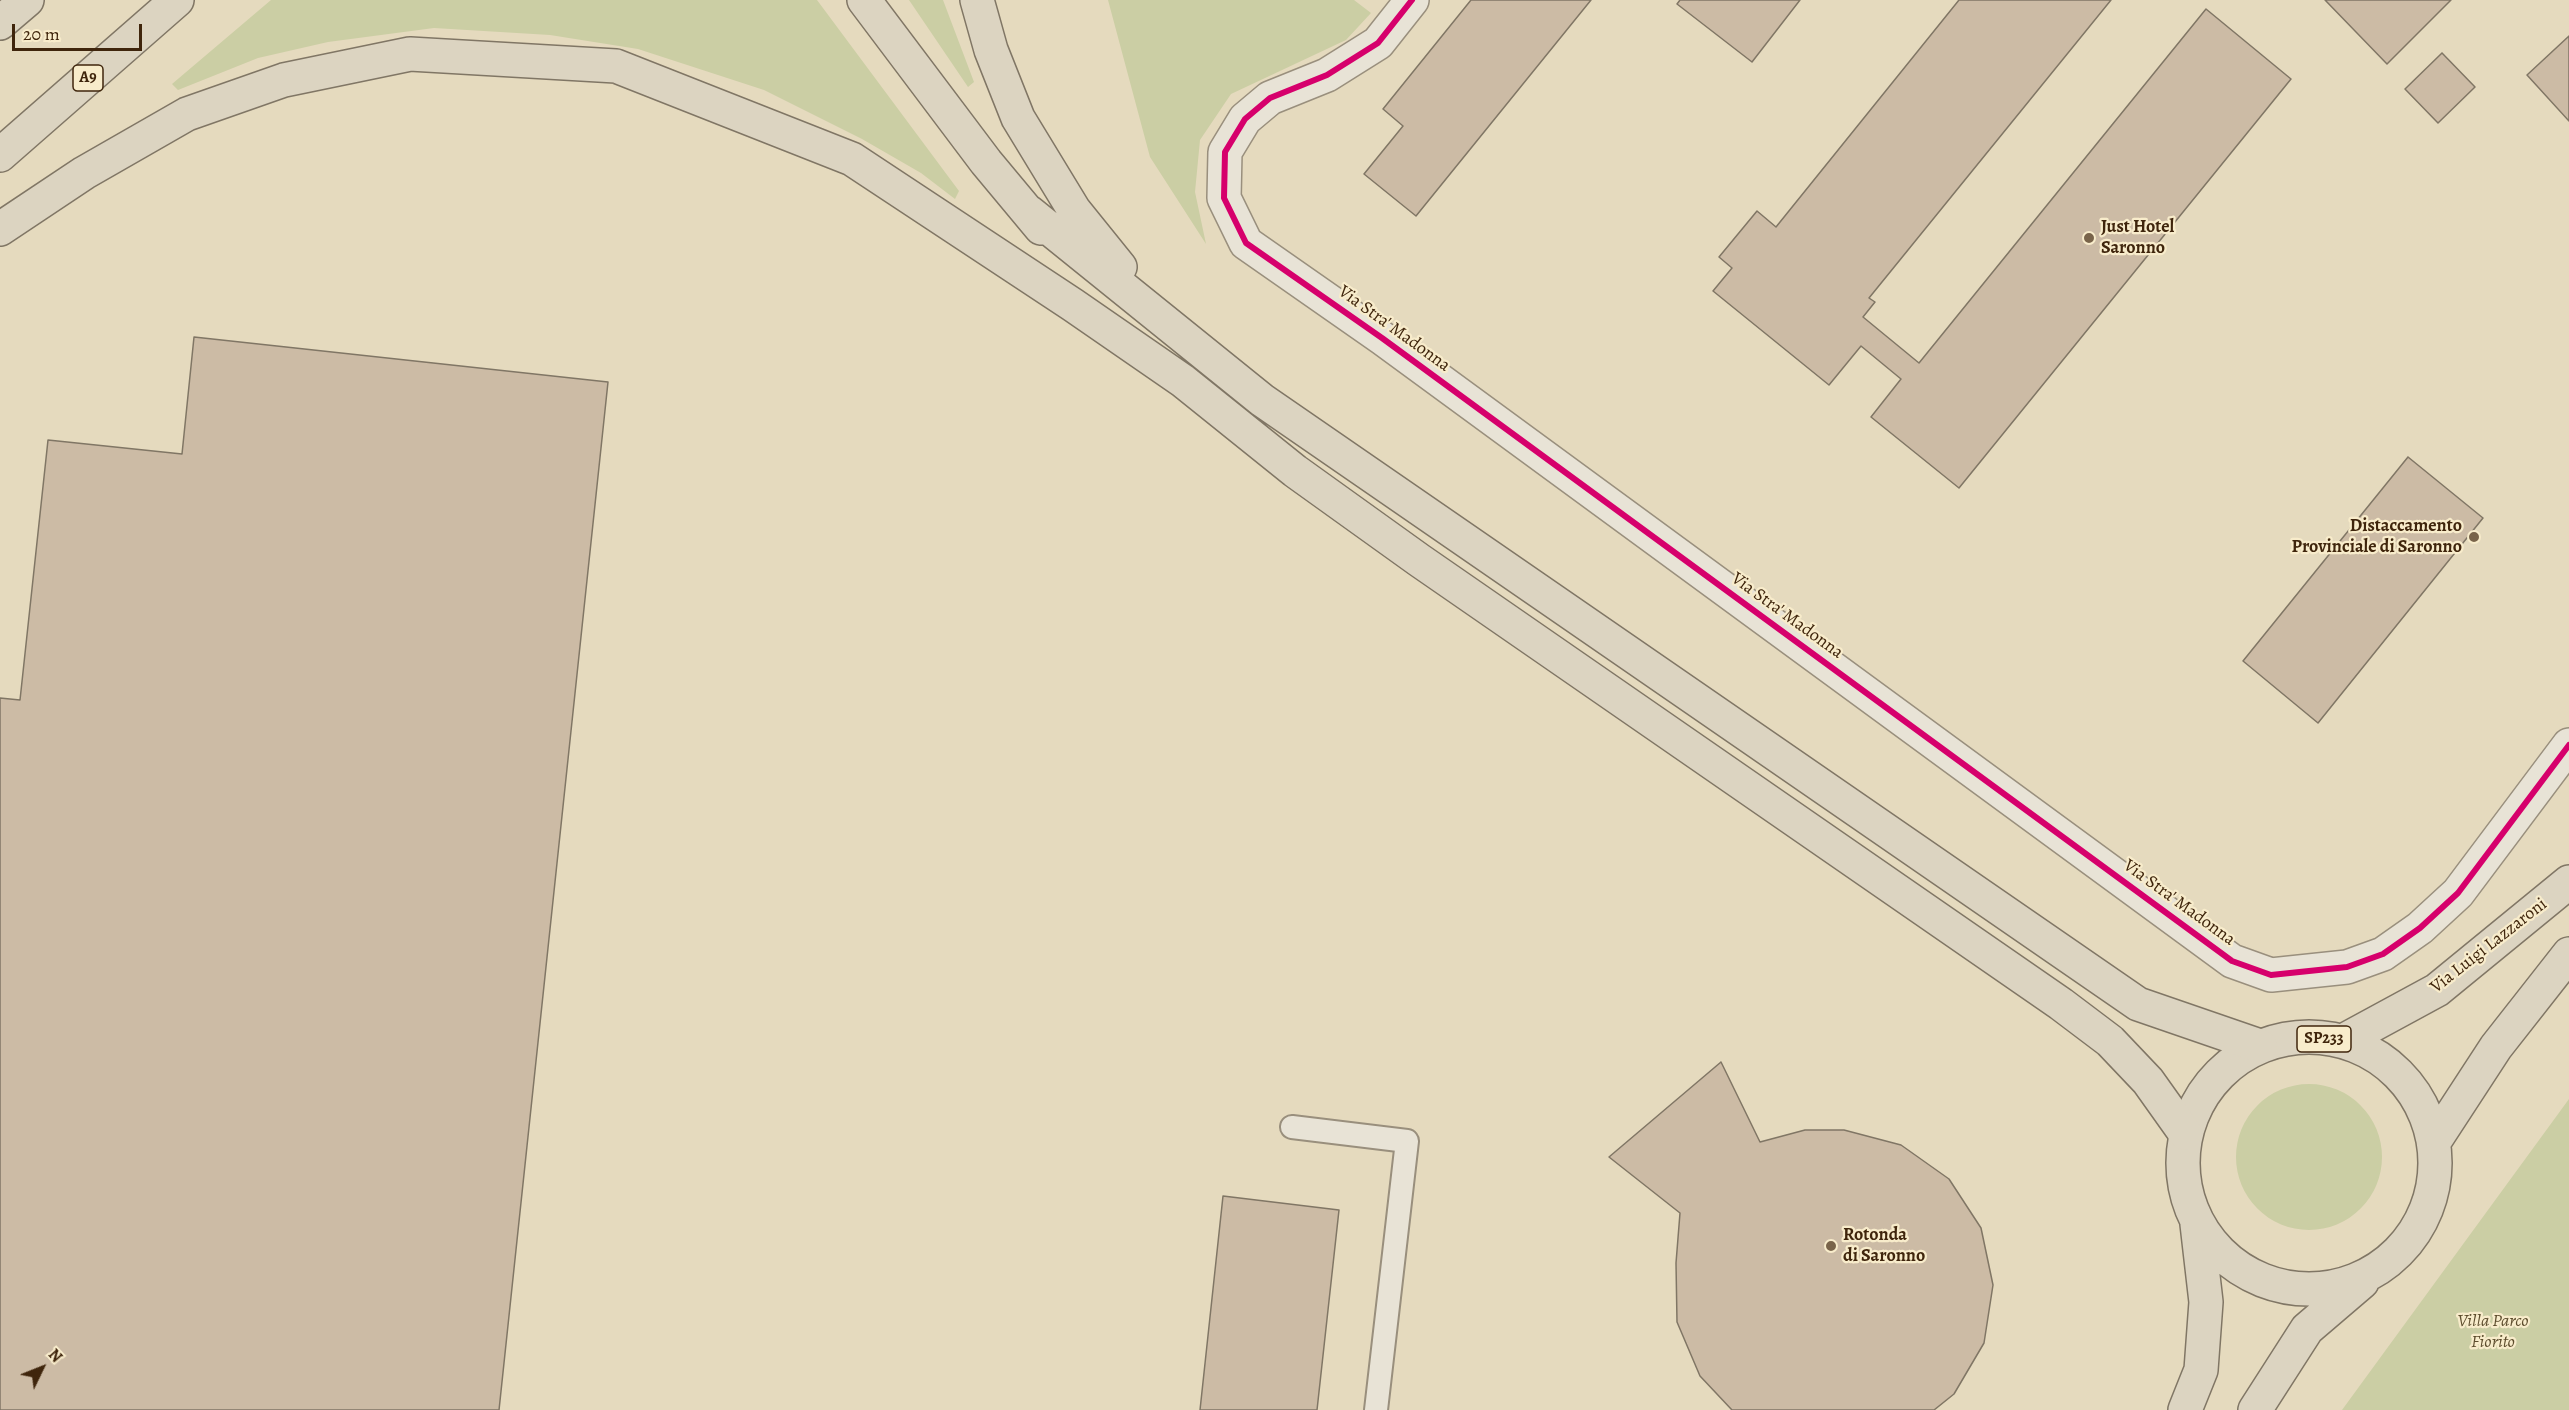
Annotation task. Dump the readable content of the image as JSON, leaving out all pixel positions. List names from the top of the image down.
{
  "streets": {
    "main road": ["A9", "Via Luigi Lazzaroni", "SP233"],
    "street": ["Via Stra' Madonna"]
  },
  "crossings": [
    ["Via Luigi Lazzaroni", "SP233"]
  ],
  "parks": ["Villa Parco Fiorito"],
  "places": ["Just Hotel Saronno", "Distaccamento Provinciale di Saronno", "Rotonda di Saronno"],
  "scale_bar": "20 m",
  "north": "top right"
}
